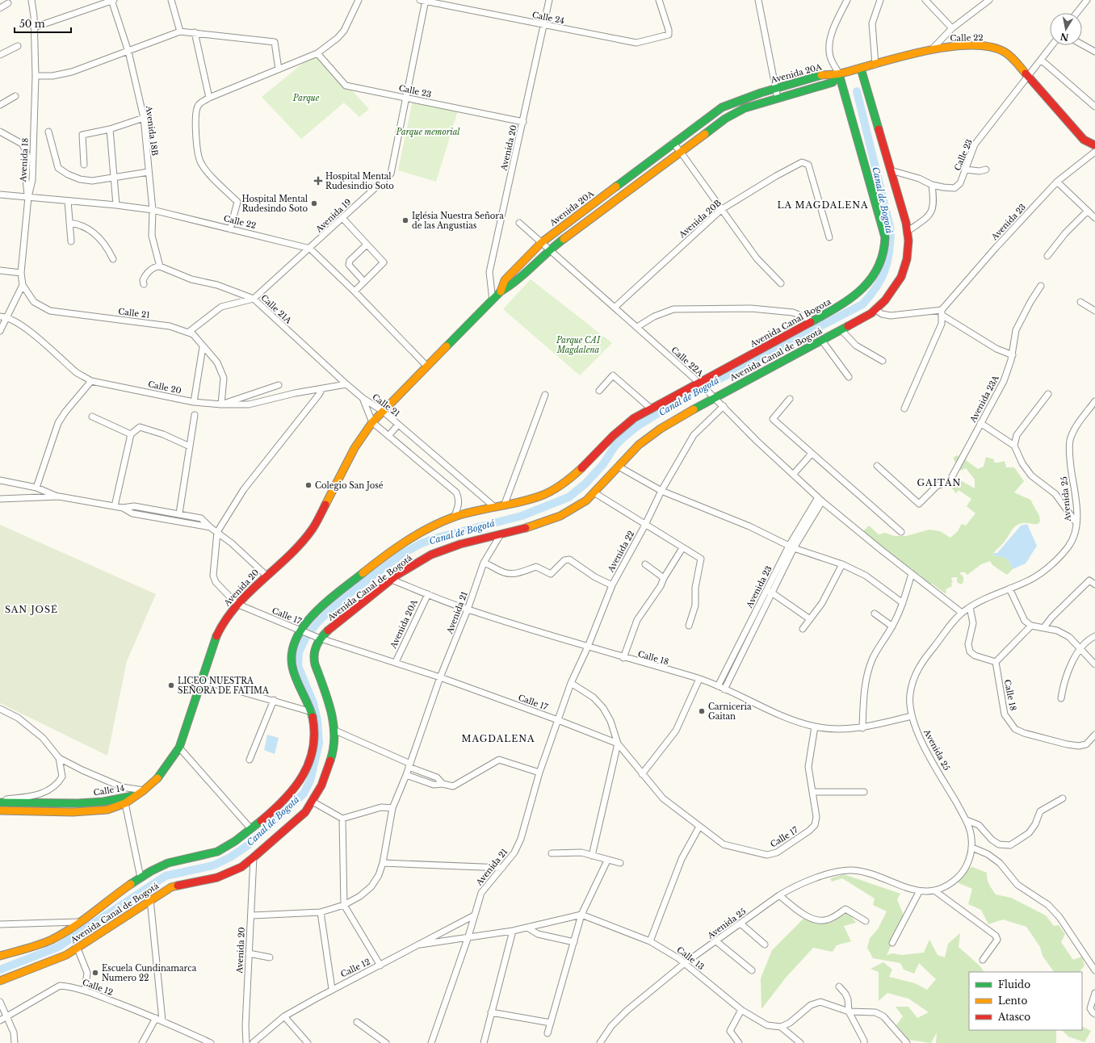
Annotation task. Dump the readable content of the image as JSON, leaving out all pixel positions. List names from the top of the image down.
{
  "streets": {
    "main road": [
      "Calle 22",
      "Avenida 20A",
      "Avenida 20",
      "Avenida Canal Bogota",
      "Avenida Canal de Bogotá",
      "Calle 14"
    ],
    "street": [
      "Calle 24",
      "Calle 23",
      "Avenida 18B",
      "Avenida 18",
      "Avenida 19",
      "Avenida 20B",
      "Avenida 23",
      "Calle 21A",
      "Calle 21",
      "Calle 22A",
      "Calle 20",
      "Avenida 23A",
      "Avenida 25",
      "Avenida 22",
      "Avenida 21",
      "Calle 17",
      "Calle 18",
      "Calle 13",
      "Calle 12"
    ]
  },
  "crossings": [
    ["Calle 24", "Avenida 20"],
    ["Calle 24", "Avenida 19"],
    ["Calle 22", "Avenida 20A"],
    ["Calle 22", "Calle 23"],
    ["Calle 22", "Avenida 18B"],
    ["Calle 22", "Avenida 18"],
    ["Calle 22", "Avenida 19"],
    ["Calle 22", "Avenida Canal Bogota"],
    ["Calle 22", "Avenida Canal de Bogotá"],
    ["Avenida 20A", "Avenida 20"],
    ["Avenida 20A", "Calle 21"],
    ["Avenida 20A", "Avenida Canal Bogota"],
    ["Avenida 20A", "Calle 22A"],
    ["Avenida 20A", "Calle 17"],
    ["Avenida 20A", "Calle 18"],
    ["Calle 23", "Avenida 20"],
    ["Calle 23", "Avenida 19"],
    ["Calle 23", "Avenida Canal de Bogotá"],
    ["Avenida 18B", "Calle 21A"],
    ["Avenida 20", "Calle 21"],
    ["Avenida 20", "Avenida Canal de Bogotá"],
    ["Avenida 20", "Calle 17"],
    ["Avenida 20", "Calle 14"],
    ["Avenida 18", "Calle 21"],
    ["Avenida 19", "Calle 21A"],
    ["Avenida 19", "Calle 21"],
    ["Avenida 20B", "Calle 22A"],
    ["Avenida 23", "Calle 22A"],
    ["Avenida 23", "Calle 18"],
    ["Calle 21A", "Calle 21"],
    ["Calle 21A", "Calle 20"],
    ["Calle 21", "Avenida Canal de Bogotá"],
    ["Avenida Canal Bogota", "Avenida Canal de Bogotá"],
    ["Avenida Canal Bogota", "Calle 22A"],
    ["Avenida Canal de Bogotá", "Calle 22A"],
    ["Avenida Canal de Bogotá", "Avenida 21"],
    ["Avenida Canal de Bogotá", "Calle 17"],
    ["Avenida Canal de Bogotá", "Calle 18"],
    ["Calle 22A", "Avenida 25"],
    ["Calle 22A", "Avenida 22"],
    ["Avenida 25", "Calle 18"],
    ["Avenida 25", "Calle 13"],
    ["Avenida 22", "Avenida 21"],
    ["Avenida 22", "Calle 17"],
    ["Avenida 22", "Calle 18"],
    ["Avenida 21", "Calle 17"],
    ["Avenida 21", "Calle 18"],
    ["Avenida 21", "Calle 12"],
    ["Calle 13", "Calle 12"]
  ],
  "districts": [
    "LA MAGDALENA",
    "GAITÁN",
    "SAN JOSÉ",
    "MAGDALENA"
  ],
  "water": ["Canal de Bogotá"],
  "parks": ["Parque", "Parque memorial", "Parque CAI Magdalena"],
  "places": {
    "health": ["Hospital Mental Rudesindio Soto"],
    "other": [
      "Hospital Mental Rudesindo Soto",
      "Iglésia Nuestra Señora de las Angustias",
      "Colegio San José",
      "LICEO NUESTRA SEÑORA DE FATIMA",
      "Carniceria Gaitan",
      "Escuela Cundinamarca Numero 22"
    ]
  },
  "legend": ["Fluido", "Lento", "Atasco"],
  "scale_bar": "50 m",
  "north": "bottom"
}
